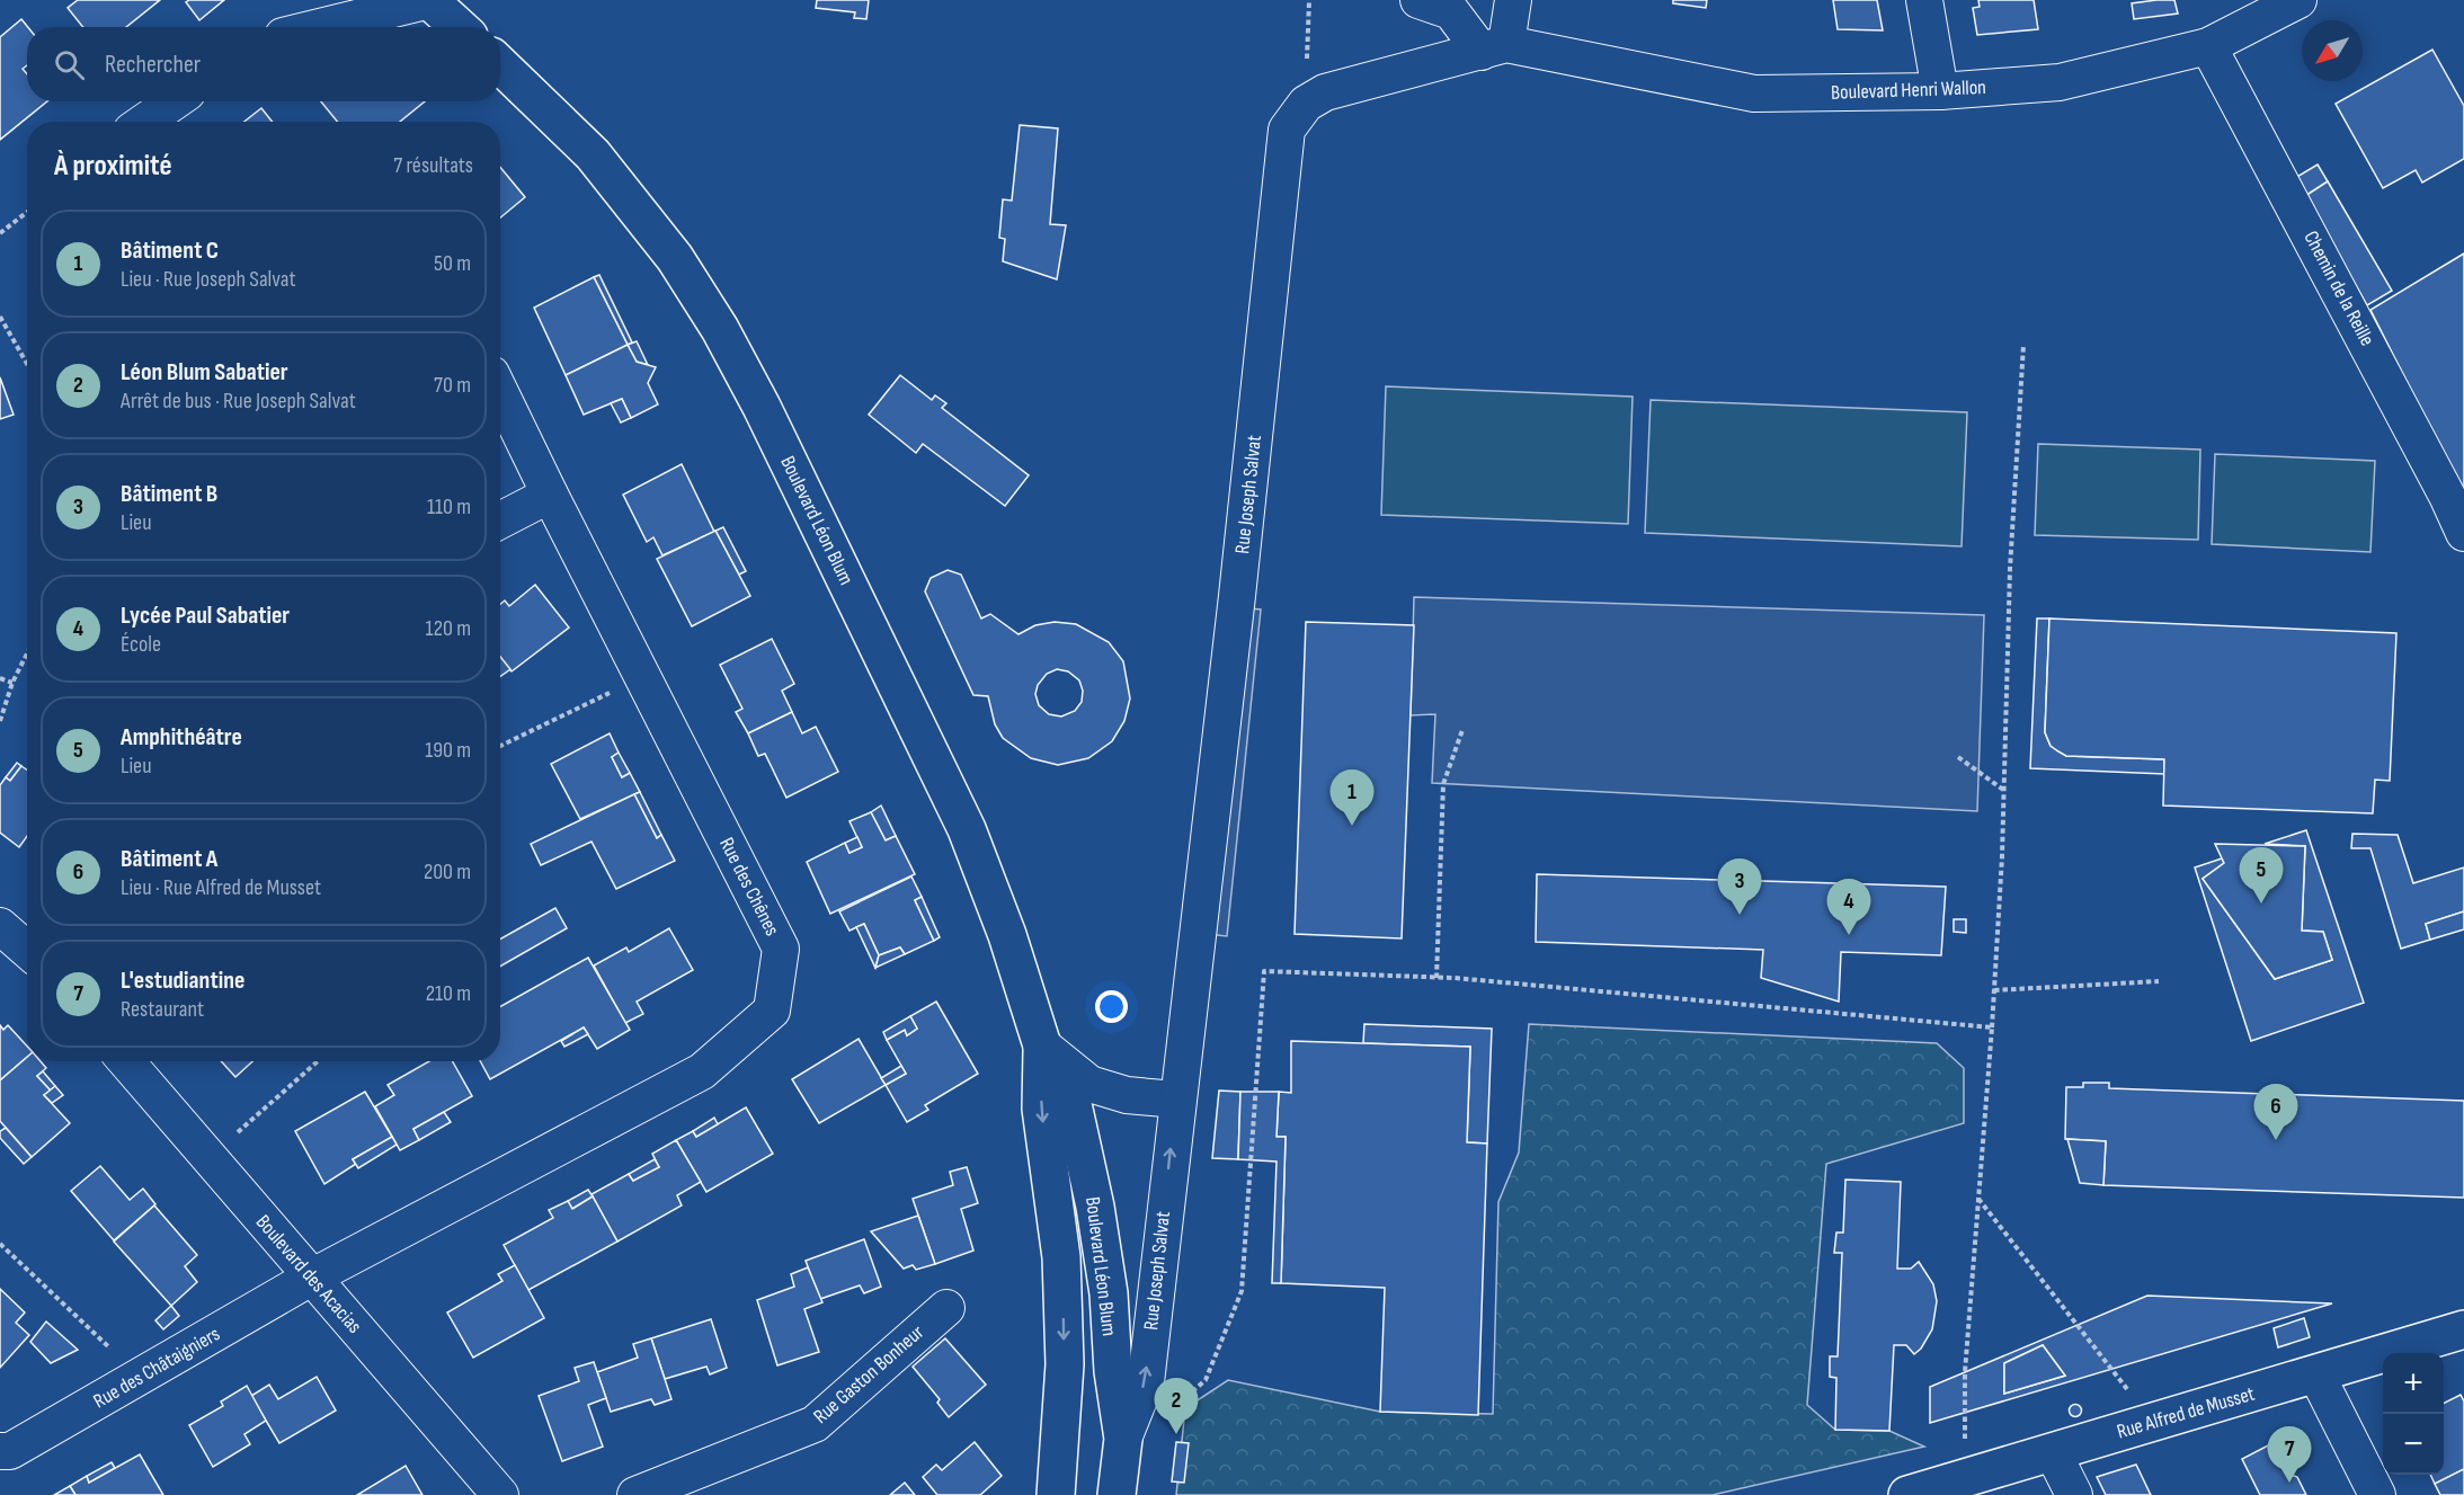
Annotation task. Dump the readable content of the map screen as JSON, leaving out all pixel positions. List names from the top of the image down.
{
  "streets": {
    "street": [
      "Boulevard Henri Wallon",
      "Chemin de la Reille",
      "Rue Joseph Salvat",
      "Boulevard Léon Blum",
      "Rue des Chênes",
      "Boulevard des Acacias",
      "Rue des Châtaigniers",
      "Rue Gaston Bonheur",
      "Rue Alfred de Musset"
    ]
  },
  "crossings": [
    ["Boulevard Henri Wallon", "Chemin de la Reille"],
    ["Boulevard Henri Wallon", "Rue Joseph Salvat"],
    ["Rue Joseph Salvat", "Boulevard Léon Blum"],
    ["Rue des Chênes", "Boulevard des Acacias"],
    ["Rue des Chênes", "Rue des Châtaigniers"],
    ["Boulevard des Acacias", "Rue des Châtaigniers"]
  ],
  "north": "bottom left",
  "page": {
    "search": "Rechercher",
    "heading": ["À proximité", "7 résultats"],
    "list": [
      {
        "mark": "1",
        "name": "Bâtiment C",
        "note": "Lieu · Rue Joseph Salvat",
        "value": "50 m"
      },
      {
        "mark": "2",
        "name": "Léon Blum Sabatier",
        "note": "Arrêt de bus · Rue Joseph Salvat",
        "value": "70 m"
      },
      {
        "mark": "3",
        "name": "Bâtiment B",
        "note": "Lieu",
        "value": "110 m"
      },
      {
        "mark": "4",
        "name": "Lycée Paul Sabatier",
        "note": "École",
        "value": "120 m"
      },
      {
        "mark": "5",
        "name": "Amphithéâtre",
        "note": "Lieu",
        "value": "190 m"
      },
      {
        "mark": "6",
        "name": "Bâtiment A",
        "note": "Lieu · Rue Alfred de Musset",
        "value": "200 m"
      },
      {
        "mark": "7",
        "name": "L'estudiantine",
        "note": "Restaurant",
        "value": "210 m"
      }
    ],
    "pins": [
      "1",
      "5",
      "3",
      "4",
      "6",
      "2",
      "7"
    ],
    "map_buttons": ["+", "−"]
  }
}
